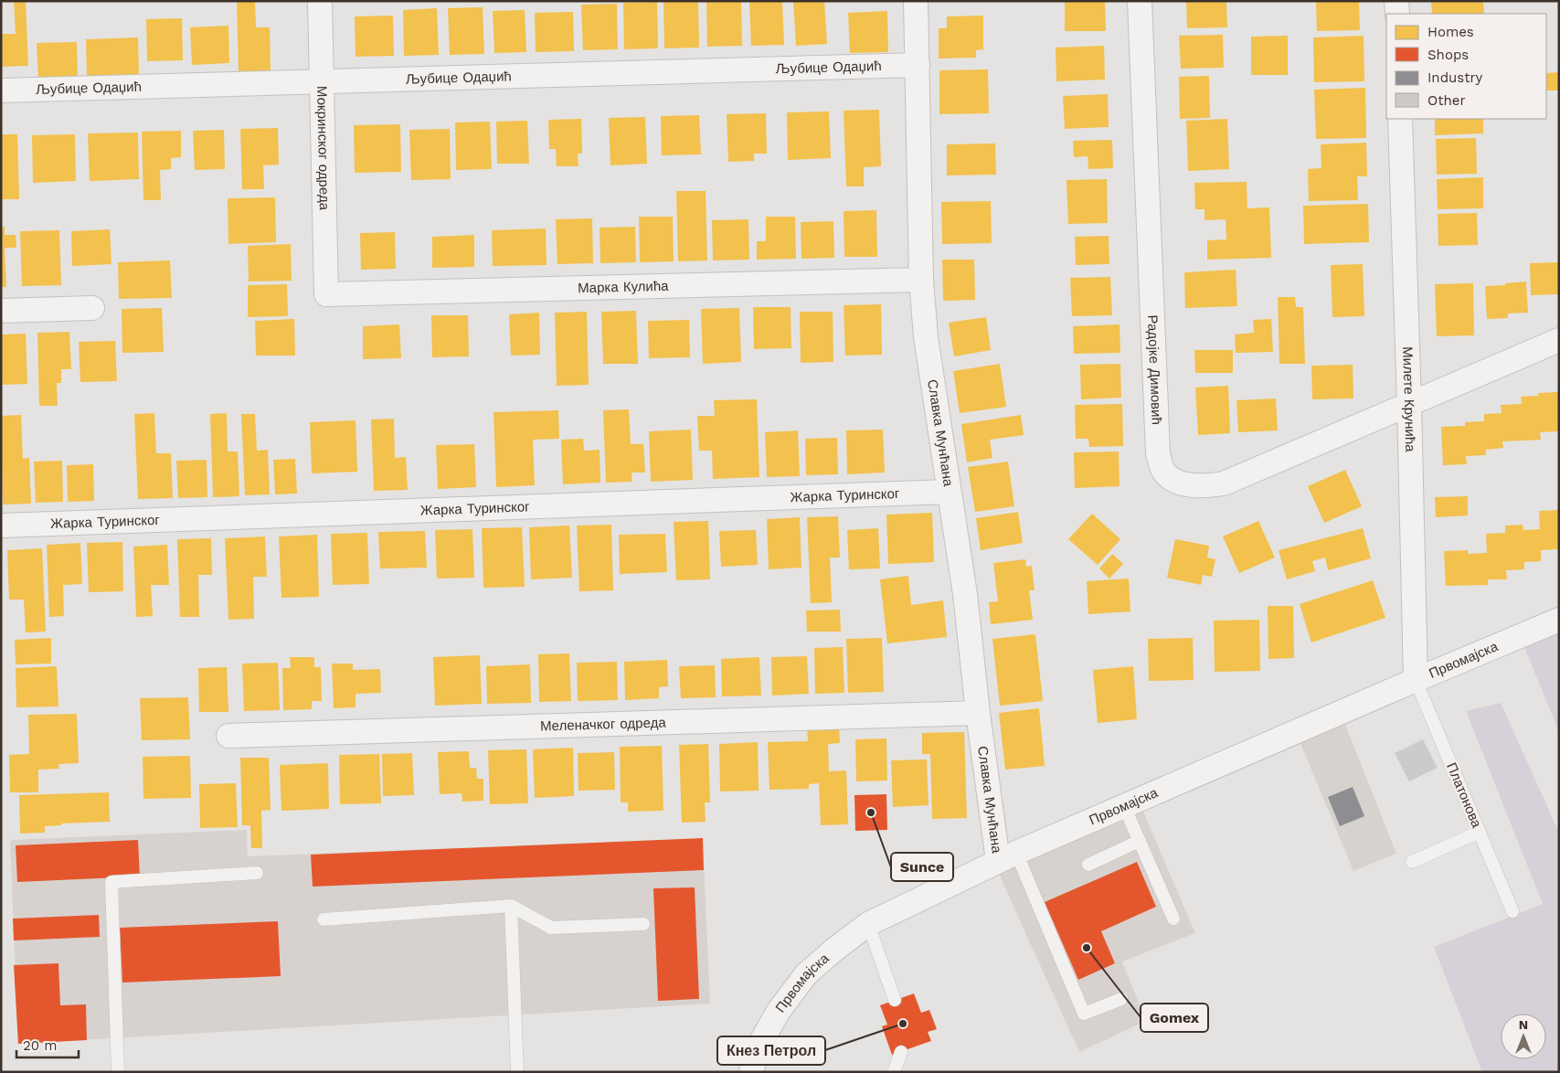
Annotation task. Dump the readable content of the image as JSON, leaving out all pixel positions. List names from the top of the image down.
{
  "streets": {
    "street": [
      "Љубице Одаџић",
      "Мокринског одреда",
      "Марка Кулића",
      "Радојке Димовић",
      "Милете Крунића",
      "Славка Мунћана",
      "Жарка Туринског",
      "Првомајска",
      "Меленачког одреда"
    ],
    "lane": ["Платонова"]
  },
  "crossings": [
    ["Љубице Одаџић", "Мокринског одреда"],
    ["Љубице Одаџић", "Славка Мунћана"],
    ["Мокринског одреда", "Марка Кулића"],
    ["Марка Кулића", "Славка Мунћана"],
    ["Радојке Димовић", "Милете Крунића"],
    ["Милете Крунића", "Првомајска"],
    ["Милете Крунића", "Платонова"],
    ["Славка Мунћана", "Жарка Туринског"],
    ["Славка Мунћана", "Првомајска"],
    ["Славка Мунћана", "Меленачког одреда"],
    ["Првомајска", "Платонова"]
  ],
  "places": ["Sunce", "Gomex", "Кнез Петрол"],
  "legend": [
    "Homes",
    "Shops",
    "Industry",
    "Other"
  ],
  "scale_bar": "20 m",
  "north": "top"
}
